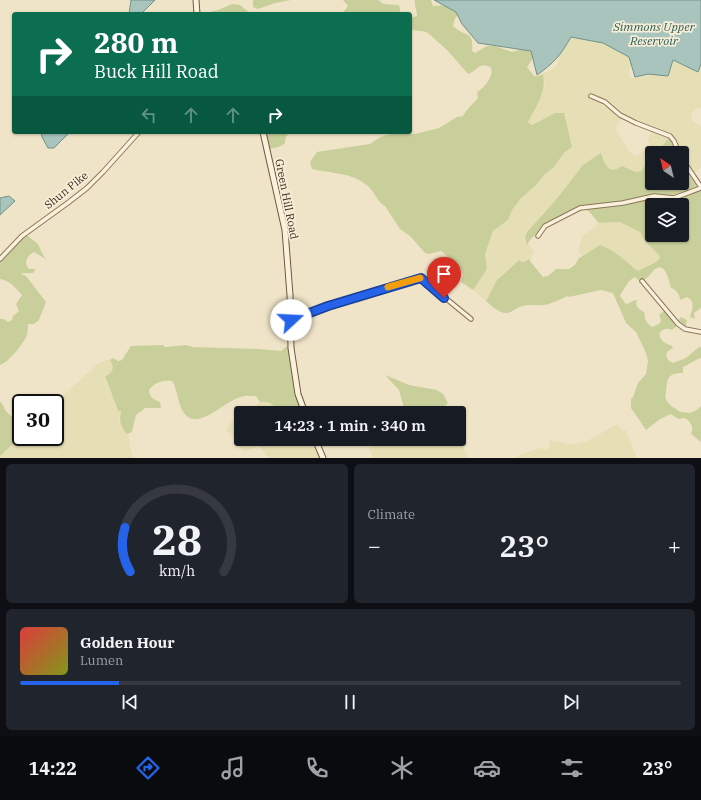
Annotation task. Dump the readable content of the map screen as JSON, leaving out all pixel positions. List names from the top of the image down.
{
  "streets": {
    "main road": ["Green Hill Road"],
    "street": ["Shun Pike"]
  },
  "water": ["Simmons Upper Reservoir"],
  "north": "top left",
  "page": {
    "turn": ["280 m", "Buck Hill Road"],
    "limit": "30",
    "trip": "14:23 · 1 min · 340 m",
    "tile": "Climate",
    "heat": ["−", "23°", "+"],
    "song": ["Golden Hour", "Lumen"],
    "tabs": ["14:22", "23°"],
    "gauge": ["28", "km/h"]
  }
}
